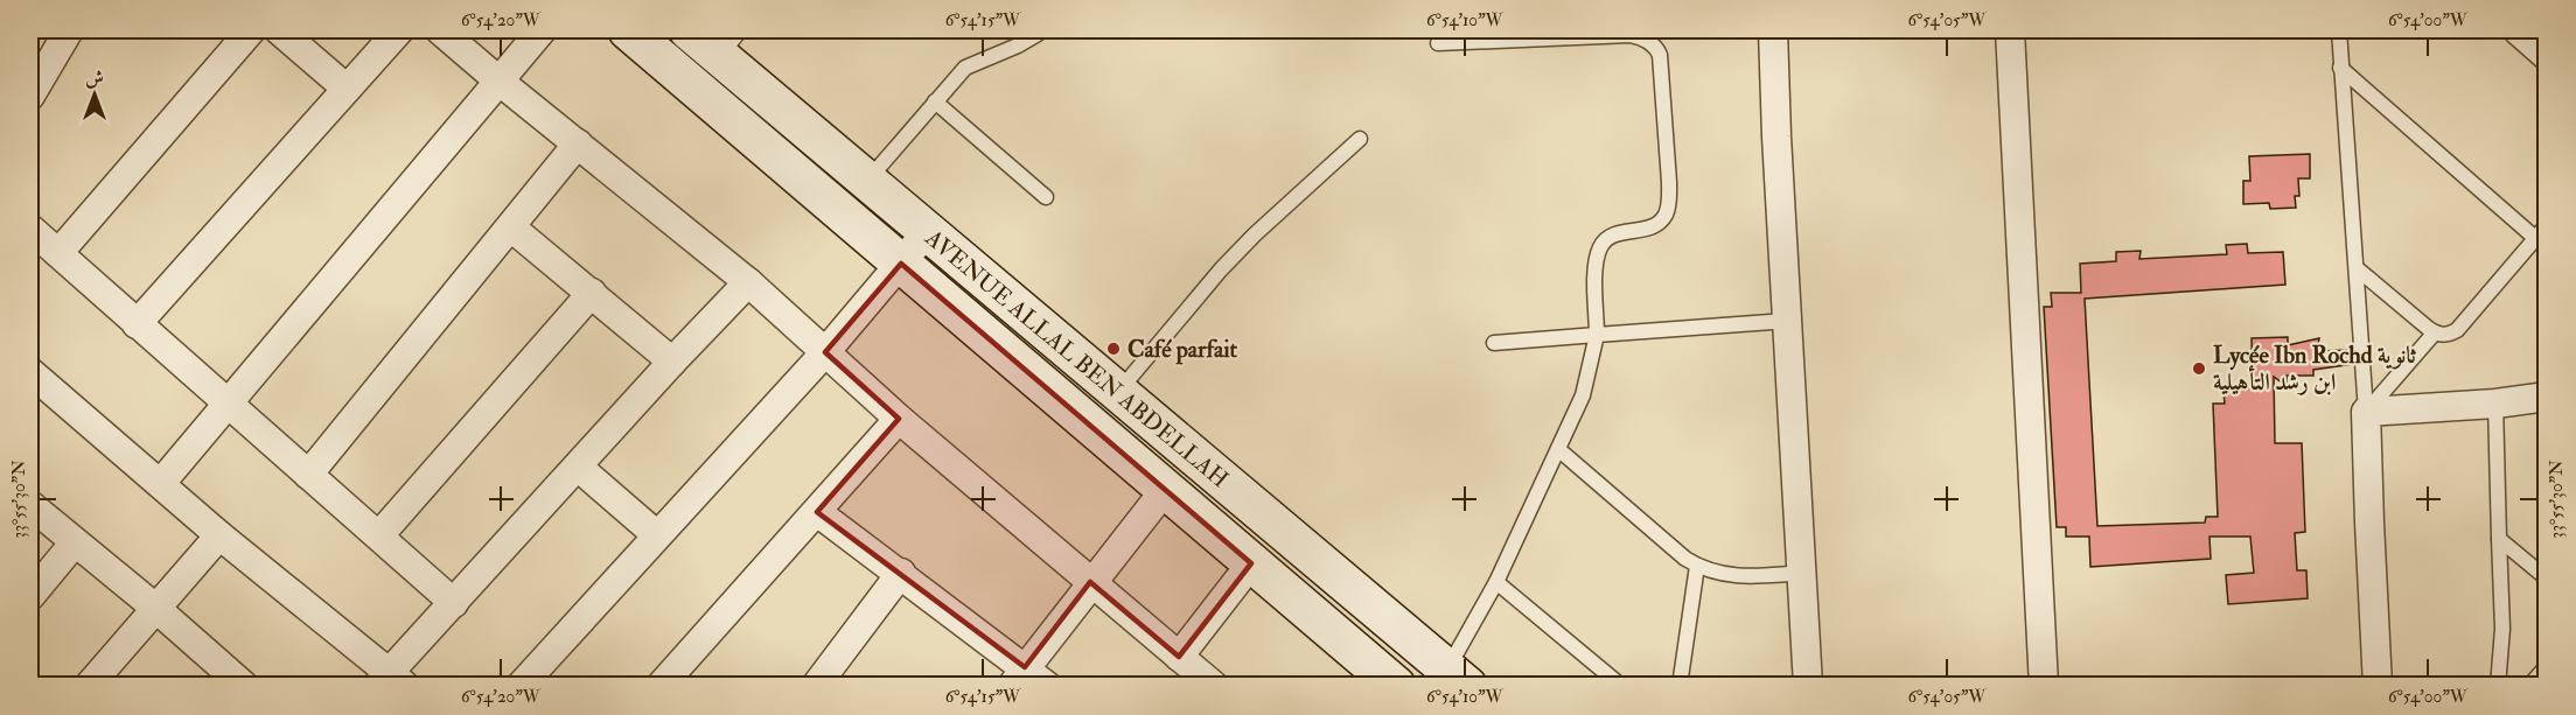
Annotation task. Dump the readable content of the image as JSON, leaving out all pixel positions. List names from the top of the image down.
{
  "streets": {
    "street": ["AVENUE ALLAL BEN ABDELLAH"]
  },
  "places": ["Café parfait", "Lycée Ibn Rochd ثانوية ابن رشد التأهيلية"],
  "north": "top",
  "coordinates": [
    "6°54'20\"W",
    "6°54'15\"W",
    "6°54'10\"W",
    "6°54'05\"W",
    "6°54'00\"W",
    "33°55'30\"N"
  ]
}
